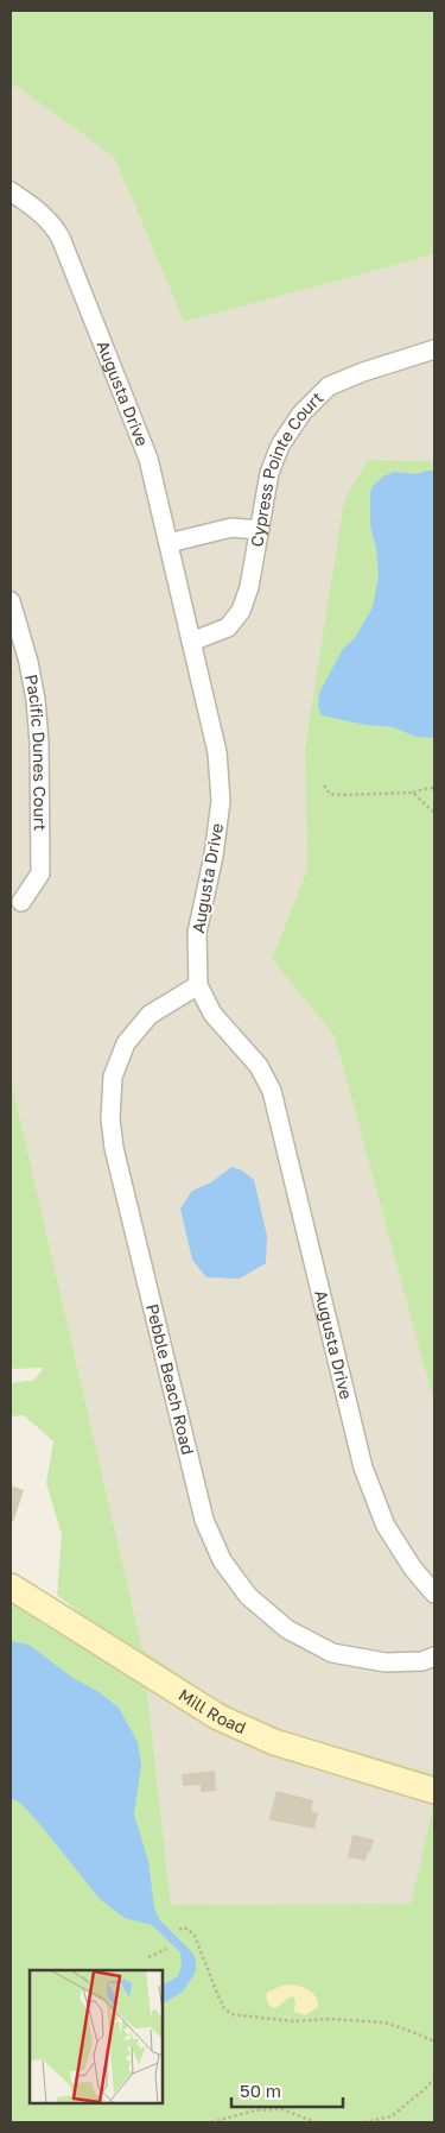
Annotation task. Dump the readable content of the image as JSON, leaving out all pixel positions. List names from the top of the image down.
{
  "streets": {
    "main road": ["Mill Road"],
    "street": [
      "Augusta Drive",
      "Cypress Pointe Court",
      "Pacific Dunes Court",
      "Pebble Beach Road"
    ]
  },
  "crossings": [
    ["Augusta Drive", "Cypress Pointe Court"],
    ["Augusta Drive", "Pebble Beach Road"]
  ],
  "scale_bar": "50 m"
}
